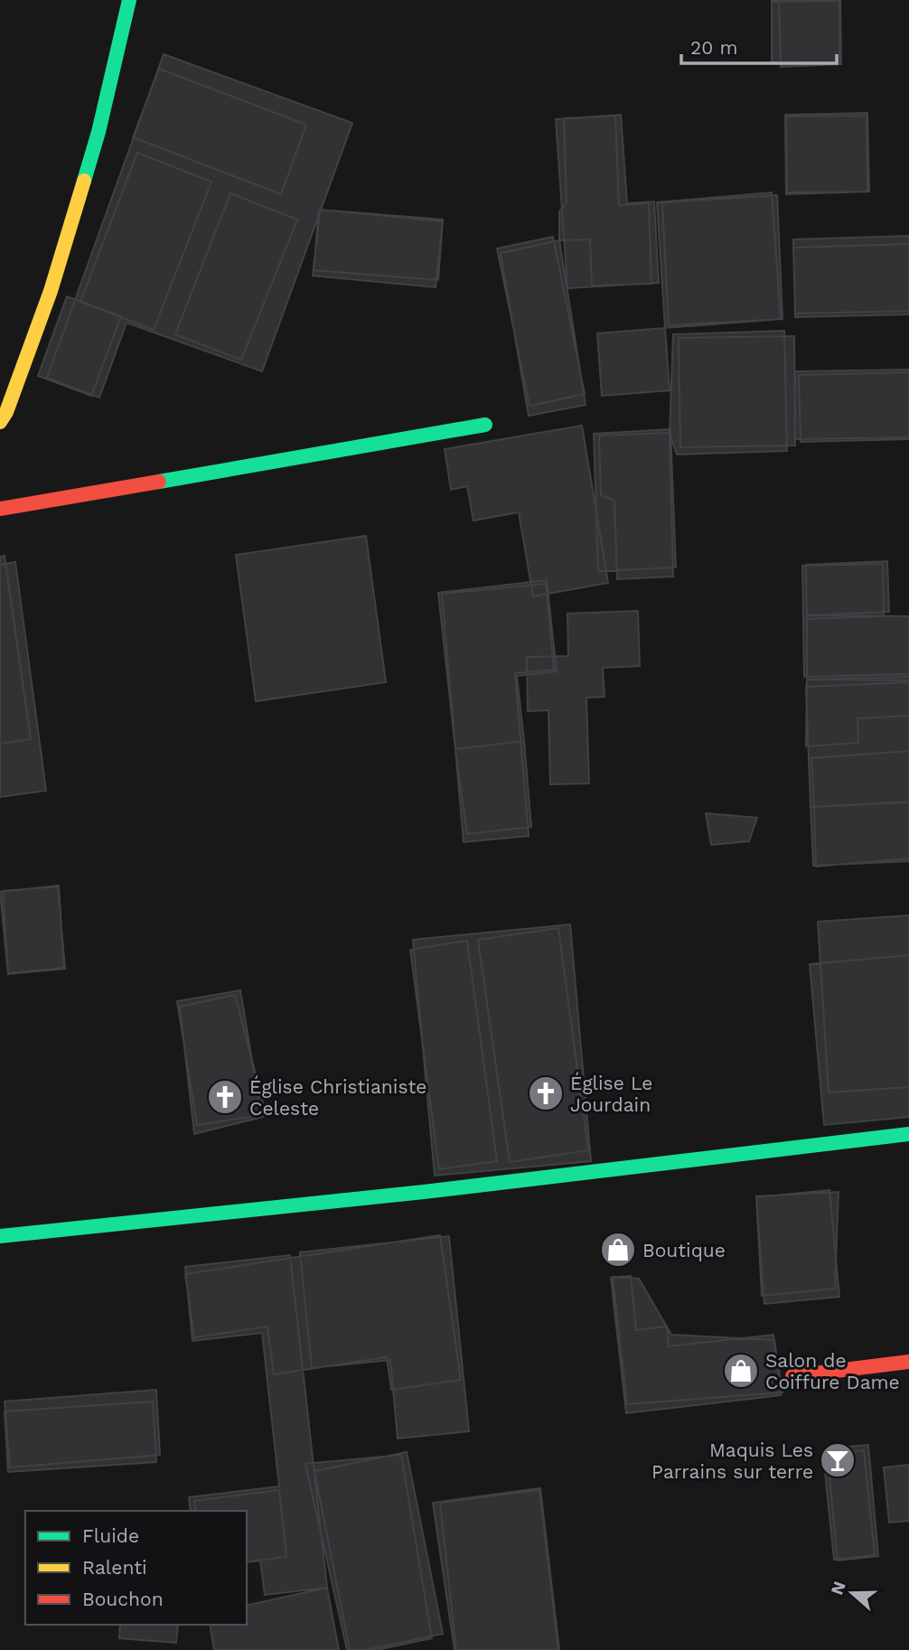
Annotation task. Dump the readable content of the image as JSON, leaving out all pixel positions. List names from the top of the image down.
{
  "places": {
    "church": ["Église Le Jourdain", "Église Christianiste Celeste"],
    "shop": ["Boutique", "Salon de Coiffure Dame"],
    "bar": ["Maquis Les Parrains sur terre"]
  },
  "legend": ["Fluide", "Ralenti", "Bouchon"],
  "scale_bar": "20 m",
  "north": "left"
}
